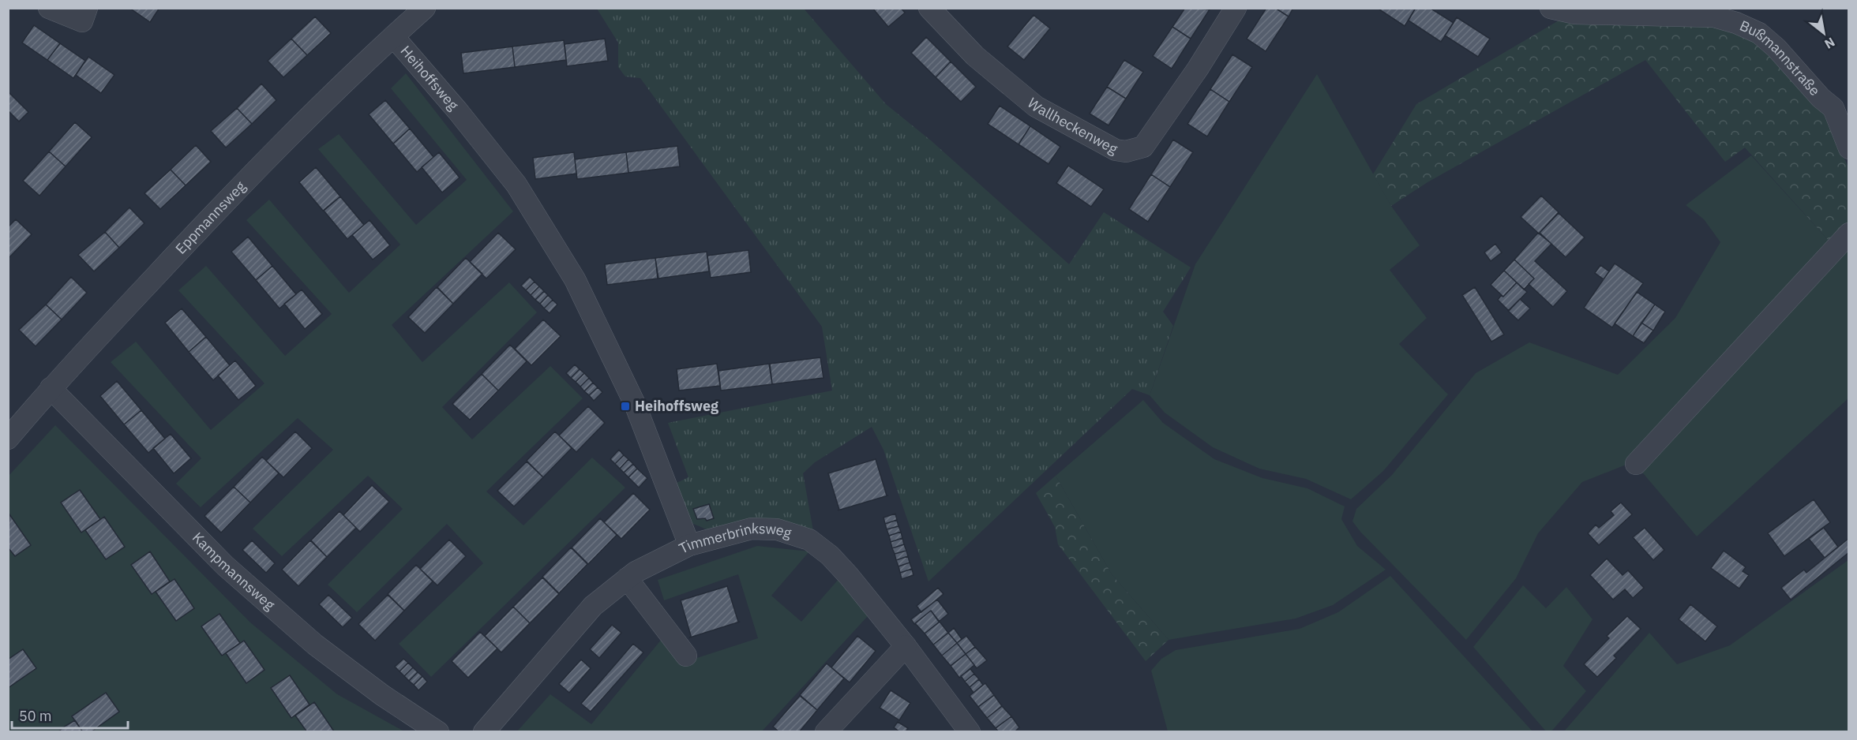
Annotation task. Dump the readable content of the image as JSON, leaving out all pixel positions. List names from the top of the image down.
{
  "streets": {
    "street": [
      "Bußmannstraße",
      "Heihoffsweg",
      "Wallheckenweg",
      "Eppmannsweg",
      "Timmerbrinksweg",
      "Kampmannsweg"
    ]
  },
  "crossings": [
    ["Heihoffsweg", "Eppmannsweg"],
    ["Heihoffsweg", "Timmerbrinksweg"],
    ["Eppmannsweg", "Kampmannsweg"]
  ],
  "places": {
    "transit": ["Heihoffsweg"]
  },
  "scale_bar": "50 m",
  "north": "bottom right"
}
